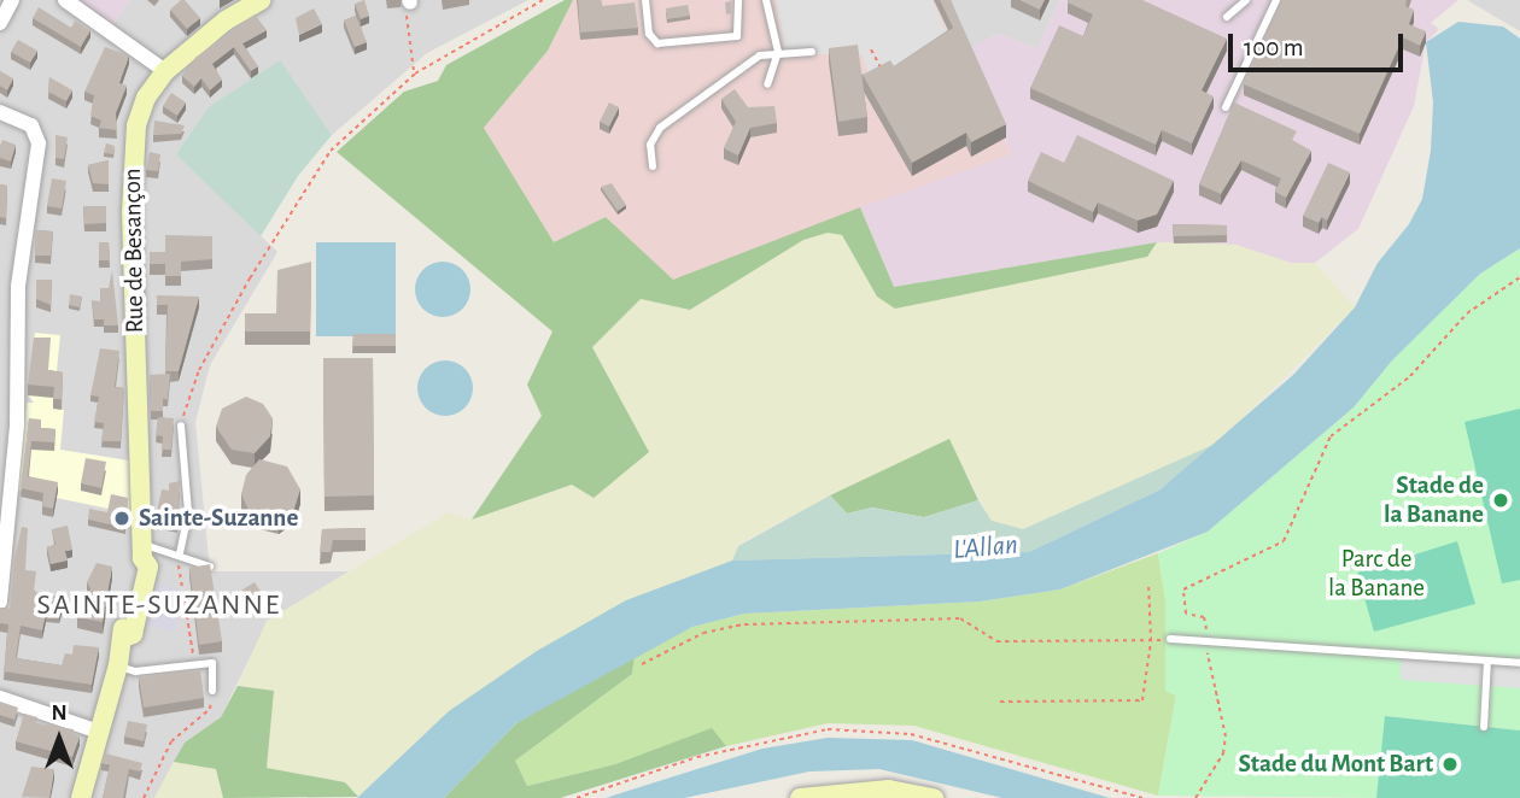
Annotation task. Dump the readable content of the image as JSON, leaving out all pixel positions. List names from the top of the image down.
{
  "streets": {
    "main road": ["Rue de Besançon"]
  },
  "districts": ["SAINTE-SUZANNE"],
  "water": ["L'Allan"],
  "parks": ["Parc de la Banane"],
  "places": ["Stade de la Banane", "Sainte-Suzanne", "Stade du Mont Bart"],
  "scale_bar": "100 m",
  "north": "top"
}
